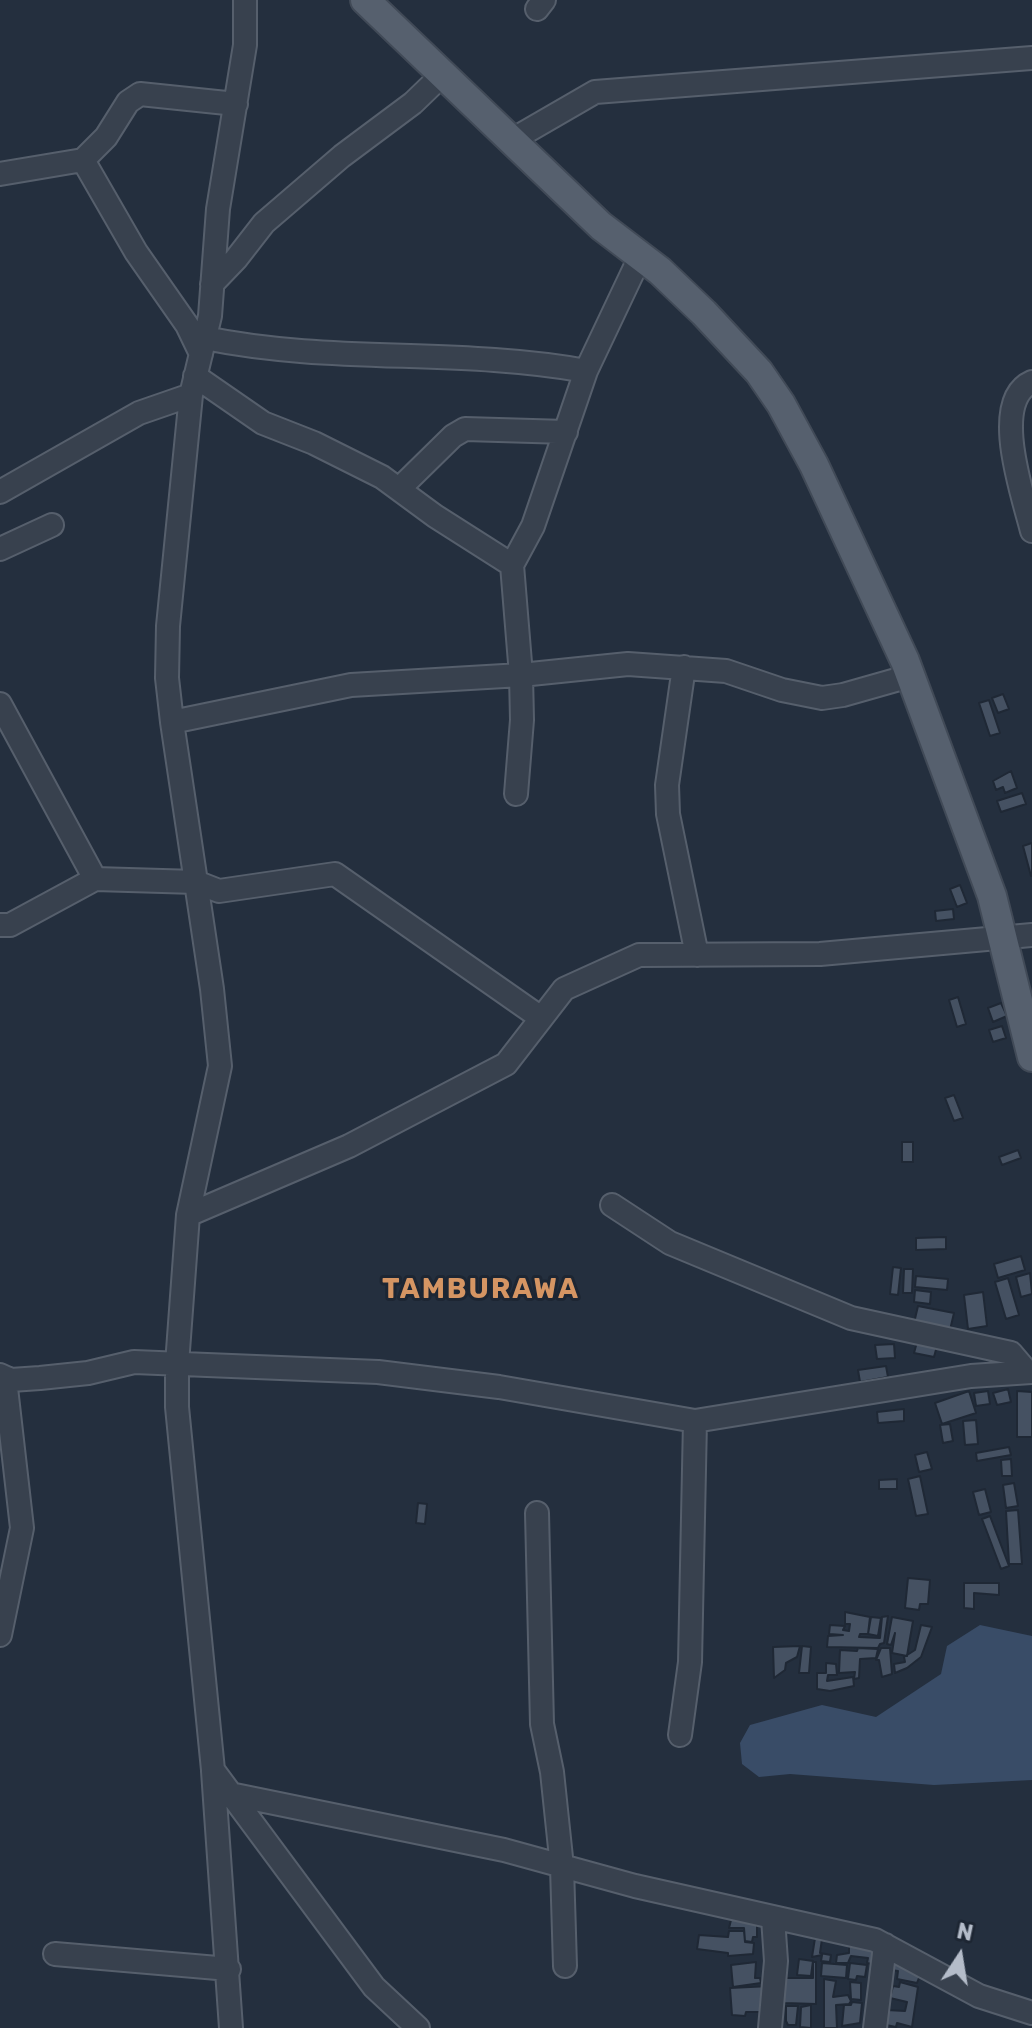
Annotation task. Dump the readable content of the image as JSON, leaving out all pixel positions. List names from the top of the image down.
{
  "districts": ["TAMBURAWA"],
  "north": "top"
}
